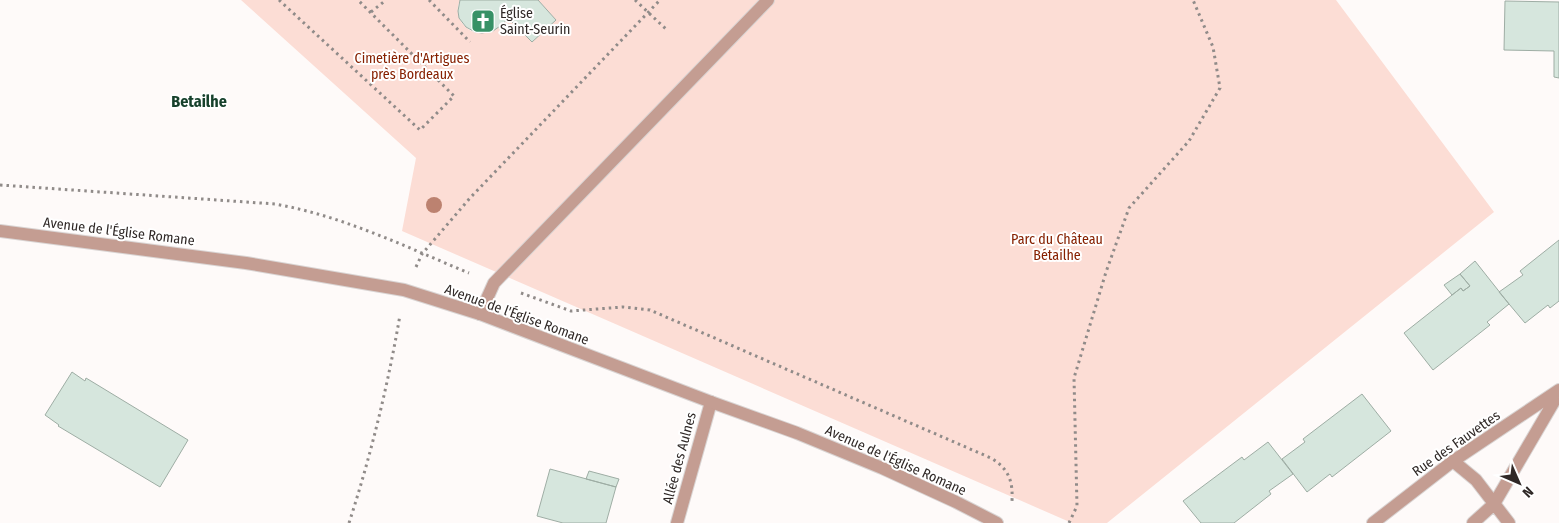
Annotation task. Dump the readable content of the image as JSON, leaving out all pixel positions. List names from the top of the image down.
{
  "streets": {
    "street": ["Avenue de l'Église Romane", "Rue des Fauvettes", "Allée des Aulnes"]
  },
  "crossings": [
    ["Avenue de l'Église Romane", "Allée des Aulnes"]
  ],
  "districts": ["Betailhe"],
  "parks": ["Cimetière d'Artigues près Bordeaux", "Parc du Château Bétailhe"],
  "places": {
    "church": ["Église Saint-Seurin"]
  },
  "north": "bottom right"
}
